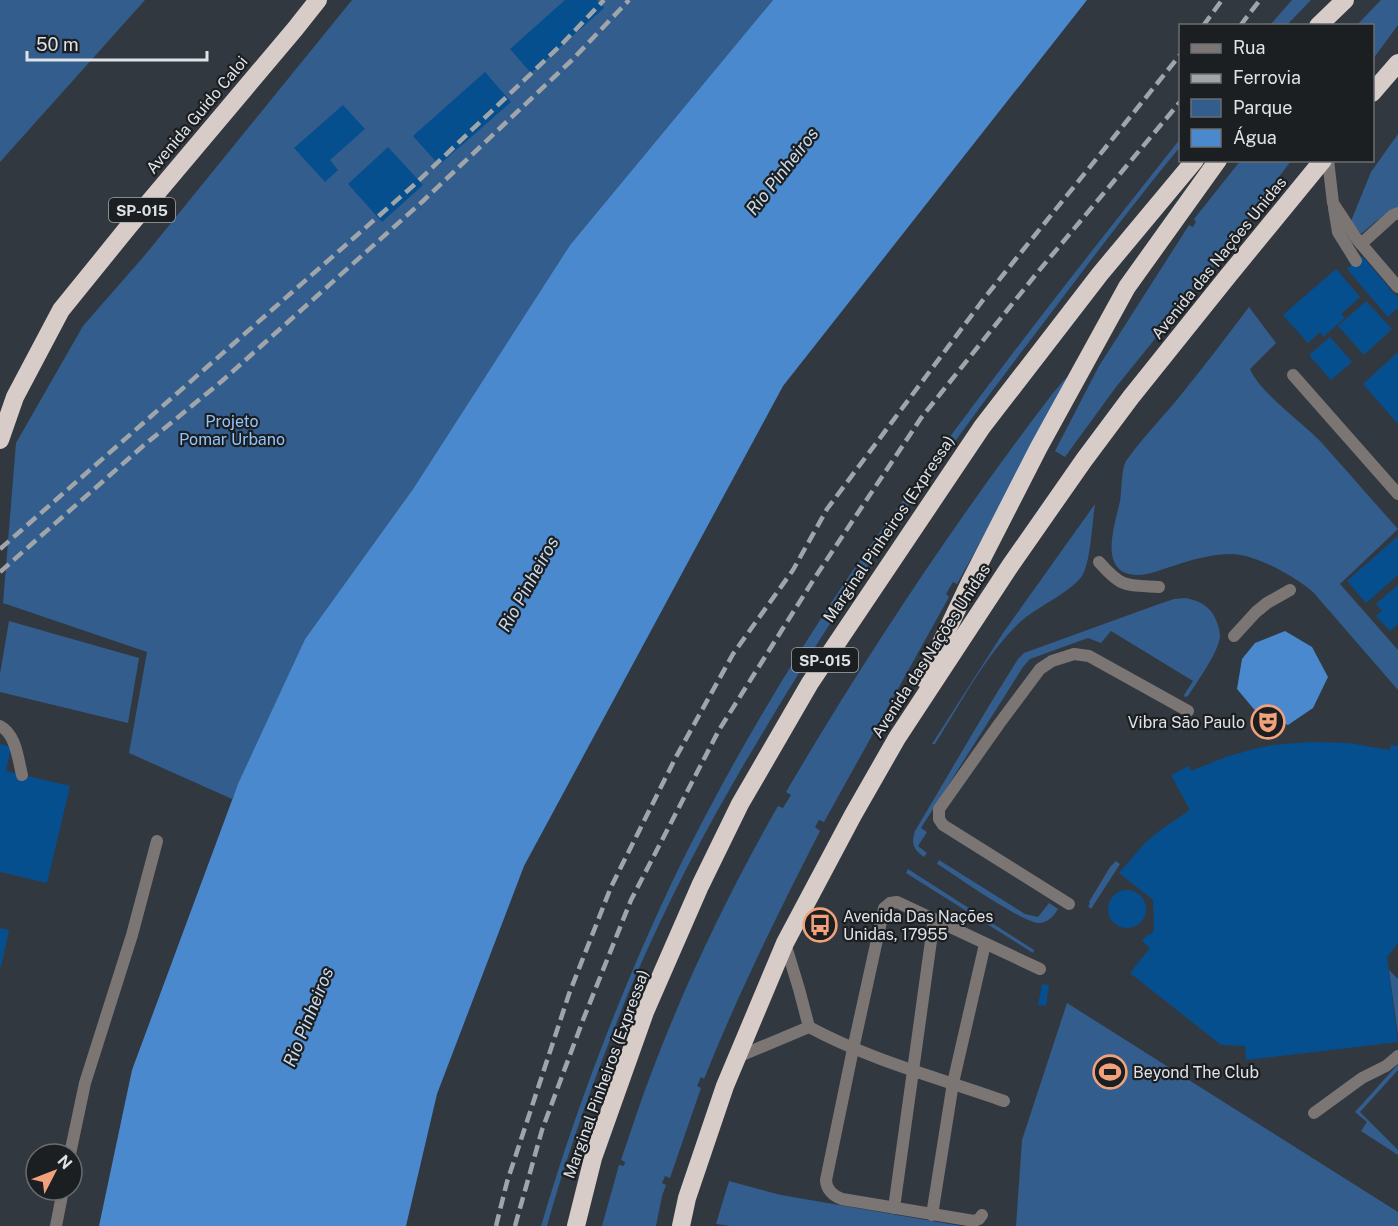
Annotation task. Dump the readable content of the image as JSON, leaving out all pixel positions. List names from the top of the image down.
{
  "streets": {
    "highway": [
      "Avenida Guido Caloi",
      "SP-015",
      "Avenida das Nações Unidas",
      "Marginal Pinheiros (Expressa)"
    ]
  },
  "water": ["Rio Pinheiros"],
  "parks": ["Projeto Pomar Urbano"],
  "places": {
    "theatre": ["Vibra São Paulo"],
    "bus stop": ["Avenida Das Nações Unidas, 17955"],
    "sports": ["Beyond The Club"]
  },
  "legend": [
    "Rua",
    "Ferrovia",
    "Parque",
    "Água"
  ],
  "scale_bar": "50 m",
  "north": "top right"
}
